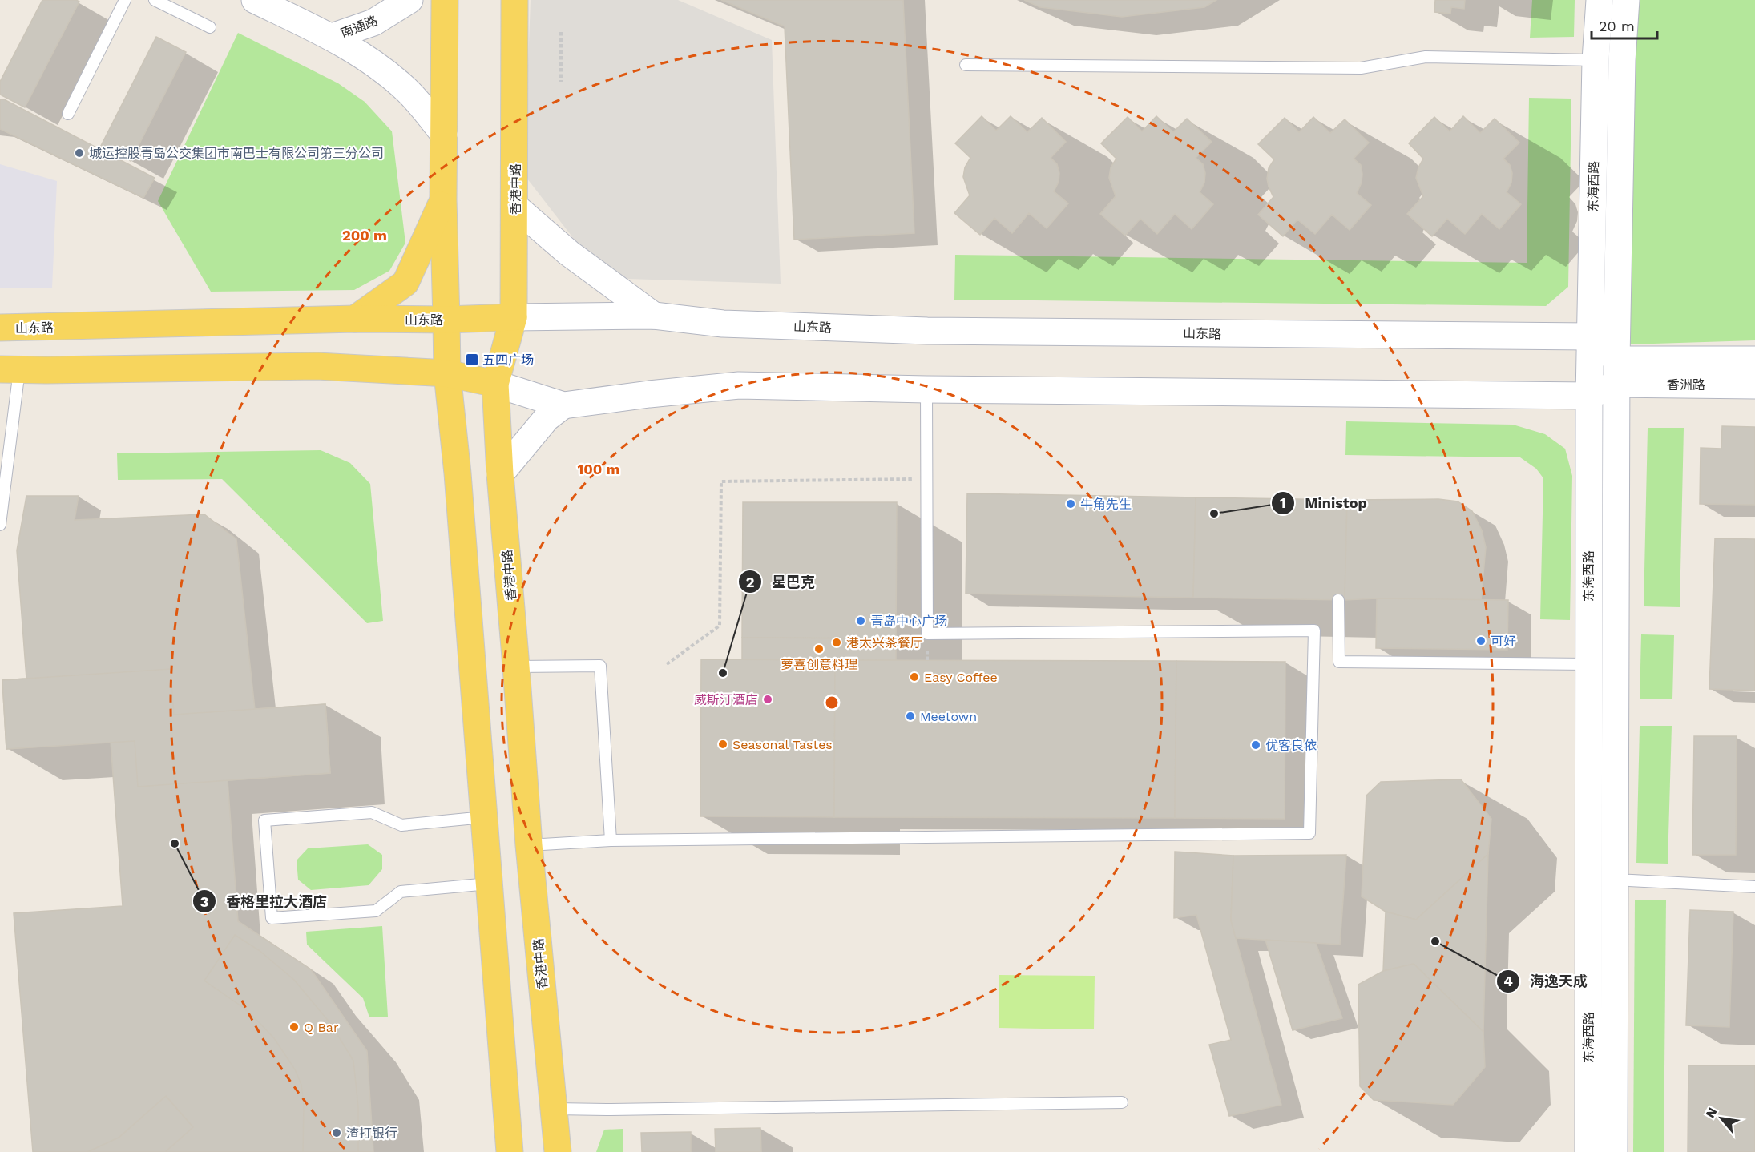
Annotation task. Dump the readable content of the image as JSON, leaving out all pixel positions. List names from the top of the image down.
{
  "streets": {
    "main road": [
      "南通路",
      "东海西路",
      "香港中路",
      "山东路",
      "香洲路"
    ]
  },
  "crossings": [
    ["东海西路", "山东路"],
    ["东海西路", "香洲路"],
    ["香港中路", "山东路"]
  ],
  "places": {
    "other": [
      "城运控股青岛公交集团市南巴士有限公司第三分公司",
      "牛角先生",
      "Ministop",
      "青岛中心广场",
      "可好",
      "港太兴茶餐厅",
      "萝喜创意料理",
      "星巴克",
      "Easy Coffee",
      "威斯汀酒店",
      "Meetown",
      "Seasonal Tastes",
      "优客良依",
      "香格里拉大酒店",
      "海逸天成",
      "Q Bar",
      "渣打银行"
    ],
    "transit": ["五四广场"]
  },
  "scale_bar": "20 m",
  "north": "top left",
  "rings": ["200 m", "100 m"]
}
